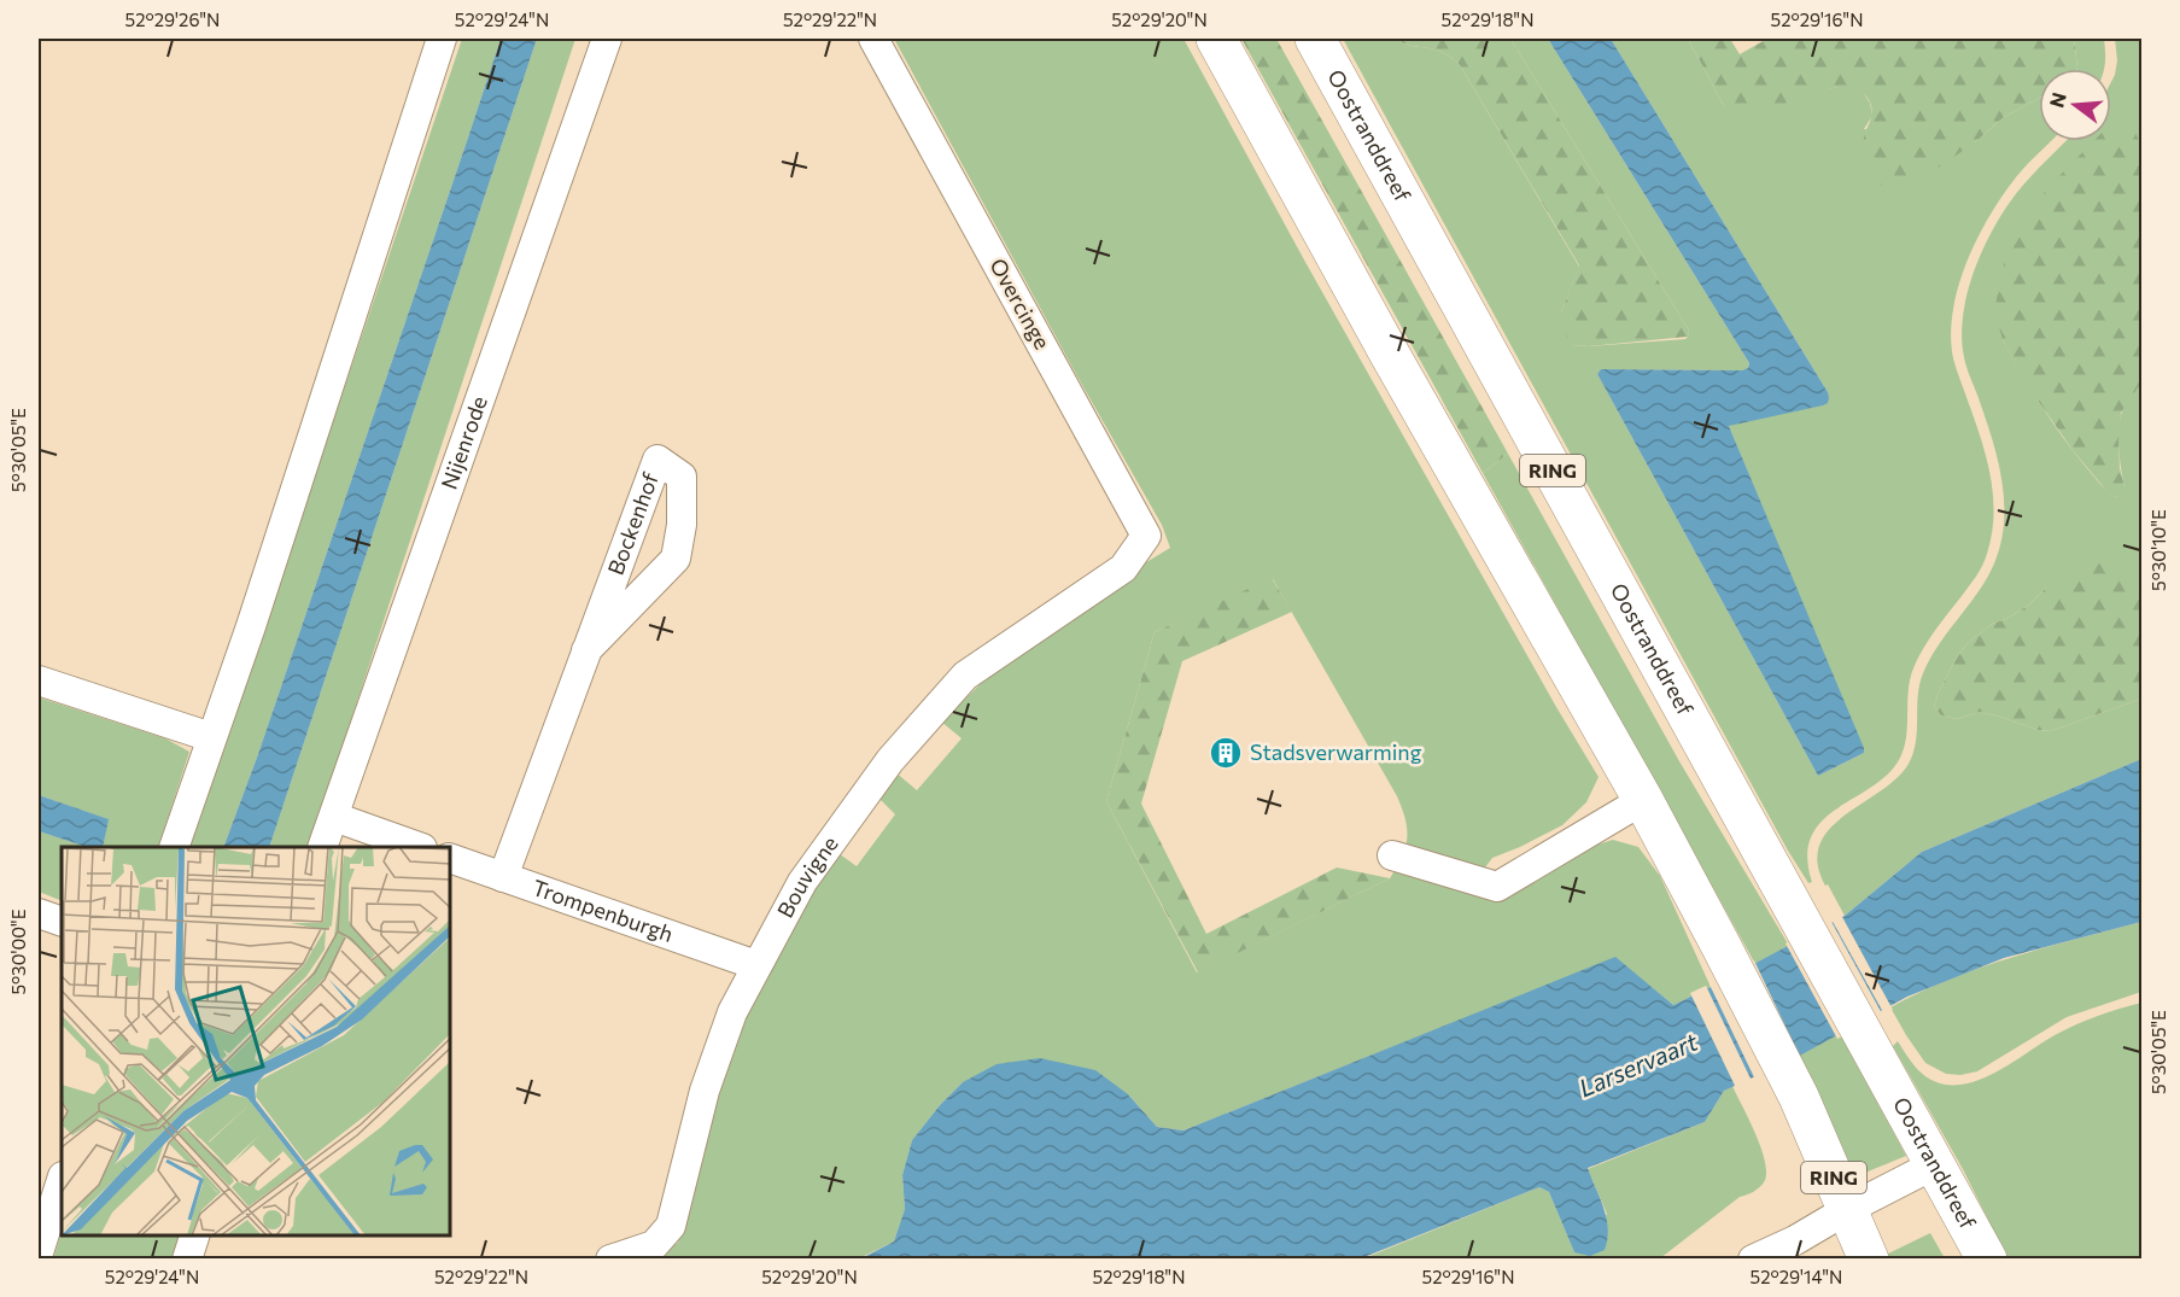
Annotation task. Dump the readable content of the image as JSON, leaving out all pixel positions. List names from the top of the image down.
{
  "streets": {
    "main road": ["Oostranddreef", "RING"],
    "street": [
      "Overcinge",
      "Nijenrode",
      "Bockenhof",
      "Bouvigne",
      "Trompenburgh"
    ]
  },
  "crossings": [
    ["Overcinge", "Bouvigne"],
    ["Bockenhof", "Trompenburgh"],
    ["Bouvigne", "Trompenburgh"]
  ],
  "water": ["Larservaart"],
  "places": {
    "building": ["Stadsverwarming"]
  },
  "north": "left",
  "coordinates": [
    "52°29'26\"N",
    "52°29'24\"N",
    "52°29'22\"N",
    "52°29'20\"N",
    "52°29'18\"N",
    "52°29'16\"N",
    "5°30'05\"E",
    "5°30'10\"E",
    "5°30'00\"E",
    "52°29'14\"N"
  ]
}
